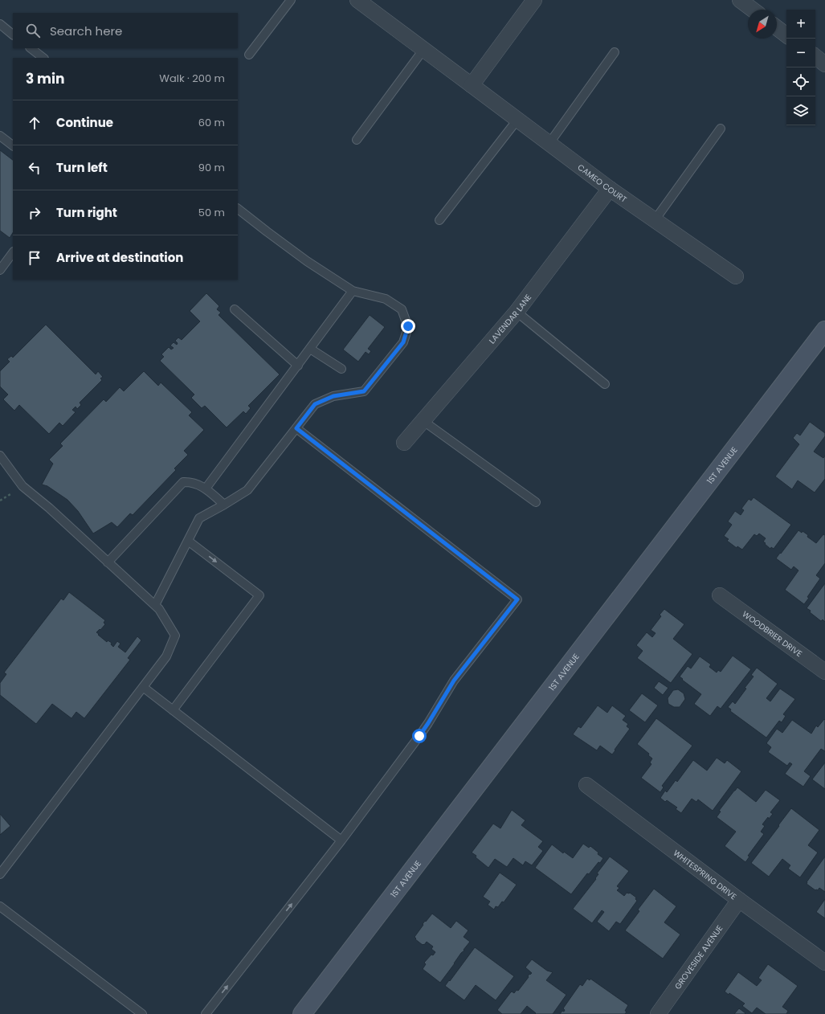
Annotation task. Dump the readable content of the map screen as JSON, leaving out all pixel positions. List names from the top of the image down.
{
  "streets": {
    "main road": ["1ST AVENUE"],
    "street": [
      "CAMEO COURT",
      "LAVENDAR LANE",
      "WOODBRIER DRIVE",
      "WHITESPRING DRIVE",
      "GROVESIDE AVENUE"
    ]
  },
  "crossings": [
    ["CAMEO COURT", "LAVENDAR LANE"],
    ["WHITESPRING DRIVE", "GROVESIDE AVENUE"]
  ],
  "north": "bottom left",
  "page": {
    "map_buttons": ["+", "−"],
    "search": "Search here",
    "heading": ["3 min", "Walk · 200 m"],
    "list": [
      ["Continue", "60 m"],
      ["Turn left", "90 m"],
      ["Turn right", "50 m"],
      "Arrive at destination"
    ]
  }
}
